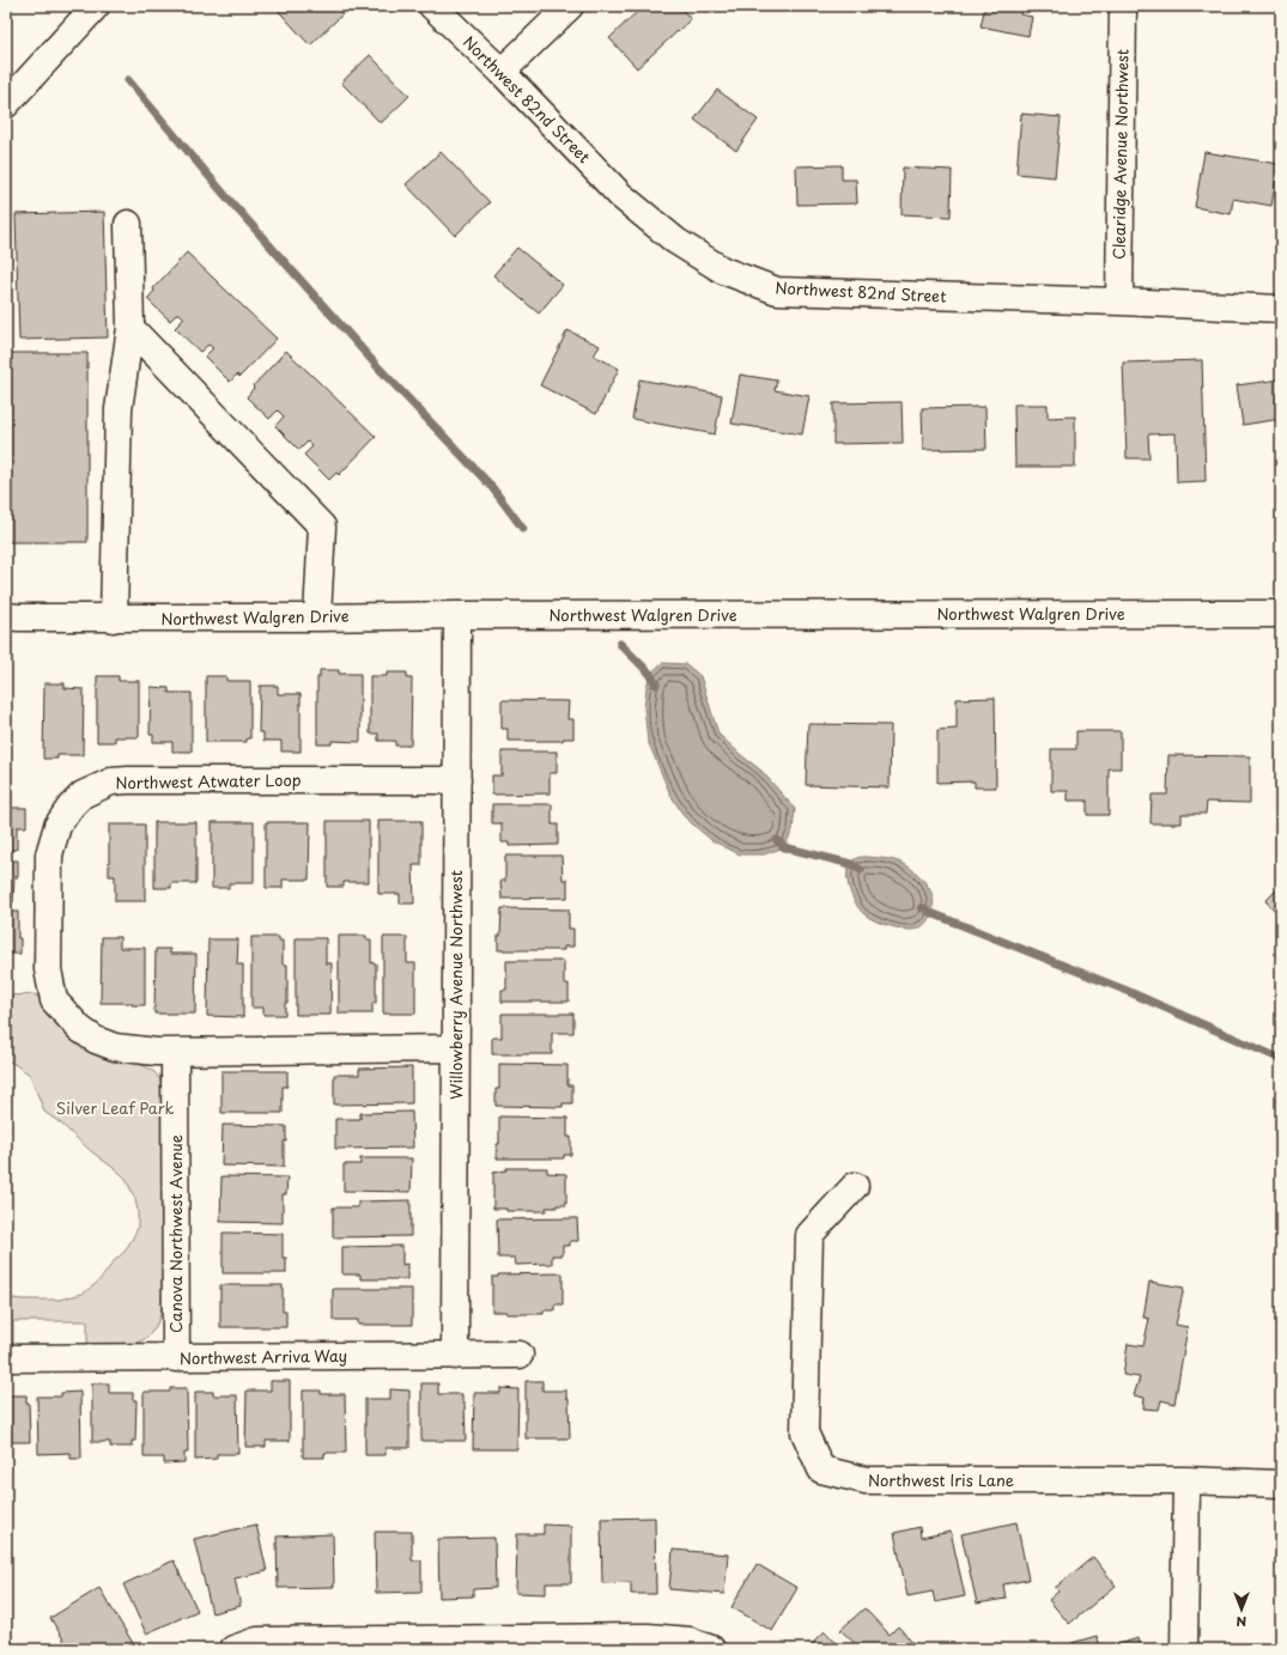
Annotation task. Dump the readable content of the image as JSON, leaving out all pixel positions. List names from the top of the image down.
{
  "streets": {
    "street": [
      "Northwest 82nd Street",
      "Clearidge Avenue Northwest",
      "Northwest Walgren Drive",
      "Northwest Atwater Loop",
      "Willowberry Avenue Northwest",
      "Canova Northwest Avenue",
      "Northwest Arriva Way",
      "Northwest Iris Lane"
    ]
  },
  "crossings": [
    ["Northwest 82nd Street", "Clearidge Avenue Northwest"],
    ["Northwest Walgren Drive", "Willowberry Avenue Northwest"],
    ["Northwest Atwater Loop", "Willowberry Avenue Northwest"],
    ["Northwest Atwater Loop", "Canova Northwest Avenue"],
    ["Willowberry Avenue Northwest", "Northwest Arriva Way"],
    ["Canova Northwest Avenue", "Northwest Arriva Way"]
  ],
  "parks": ["Silver Leaf Park"],
  "north": "bottom"
}
